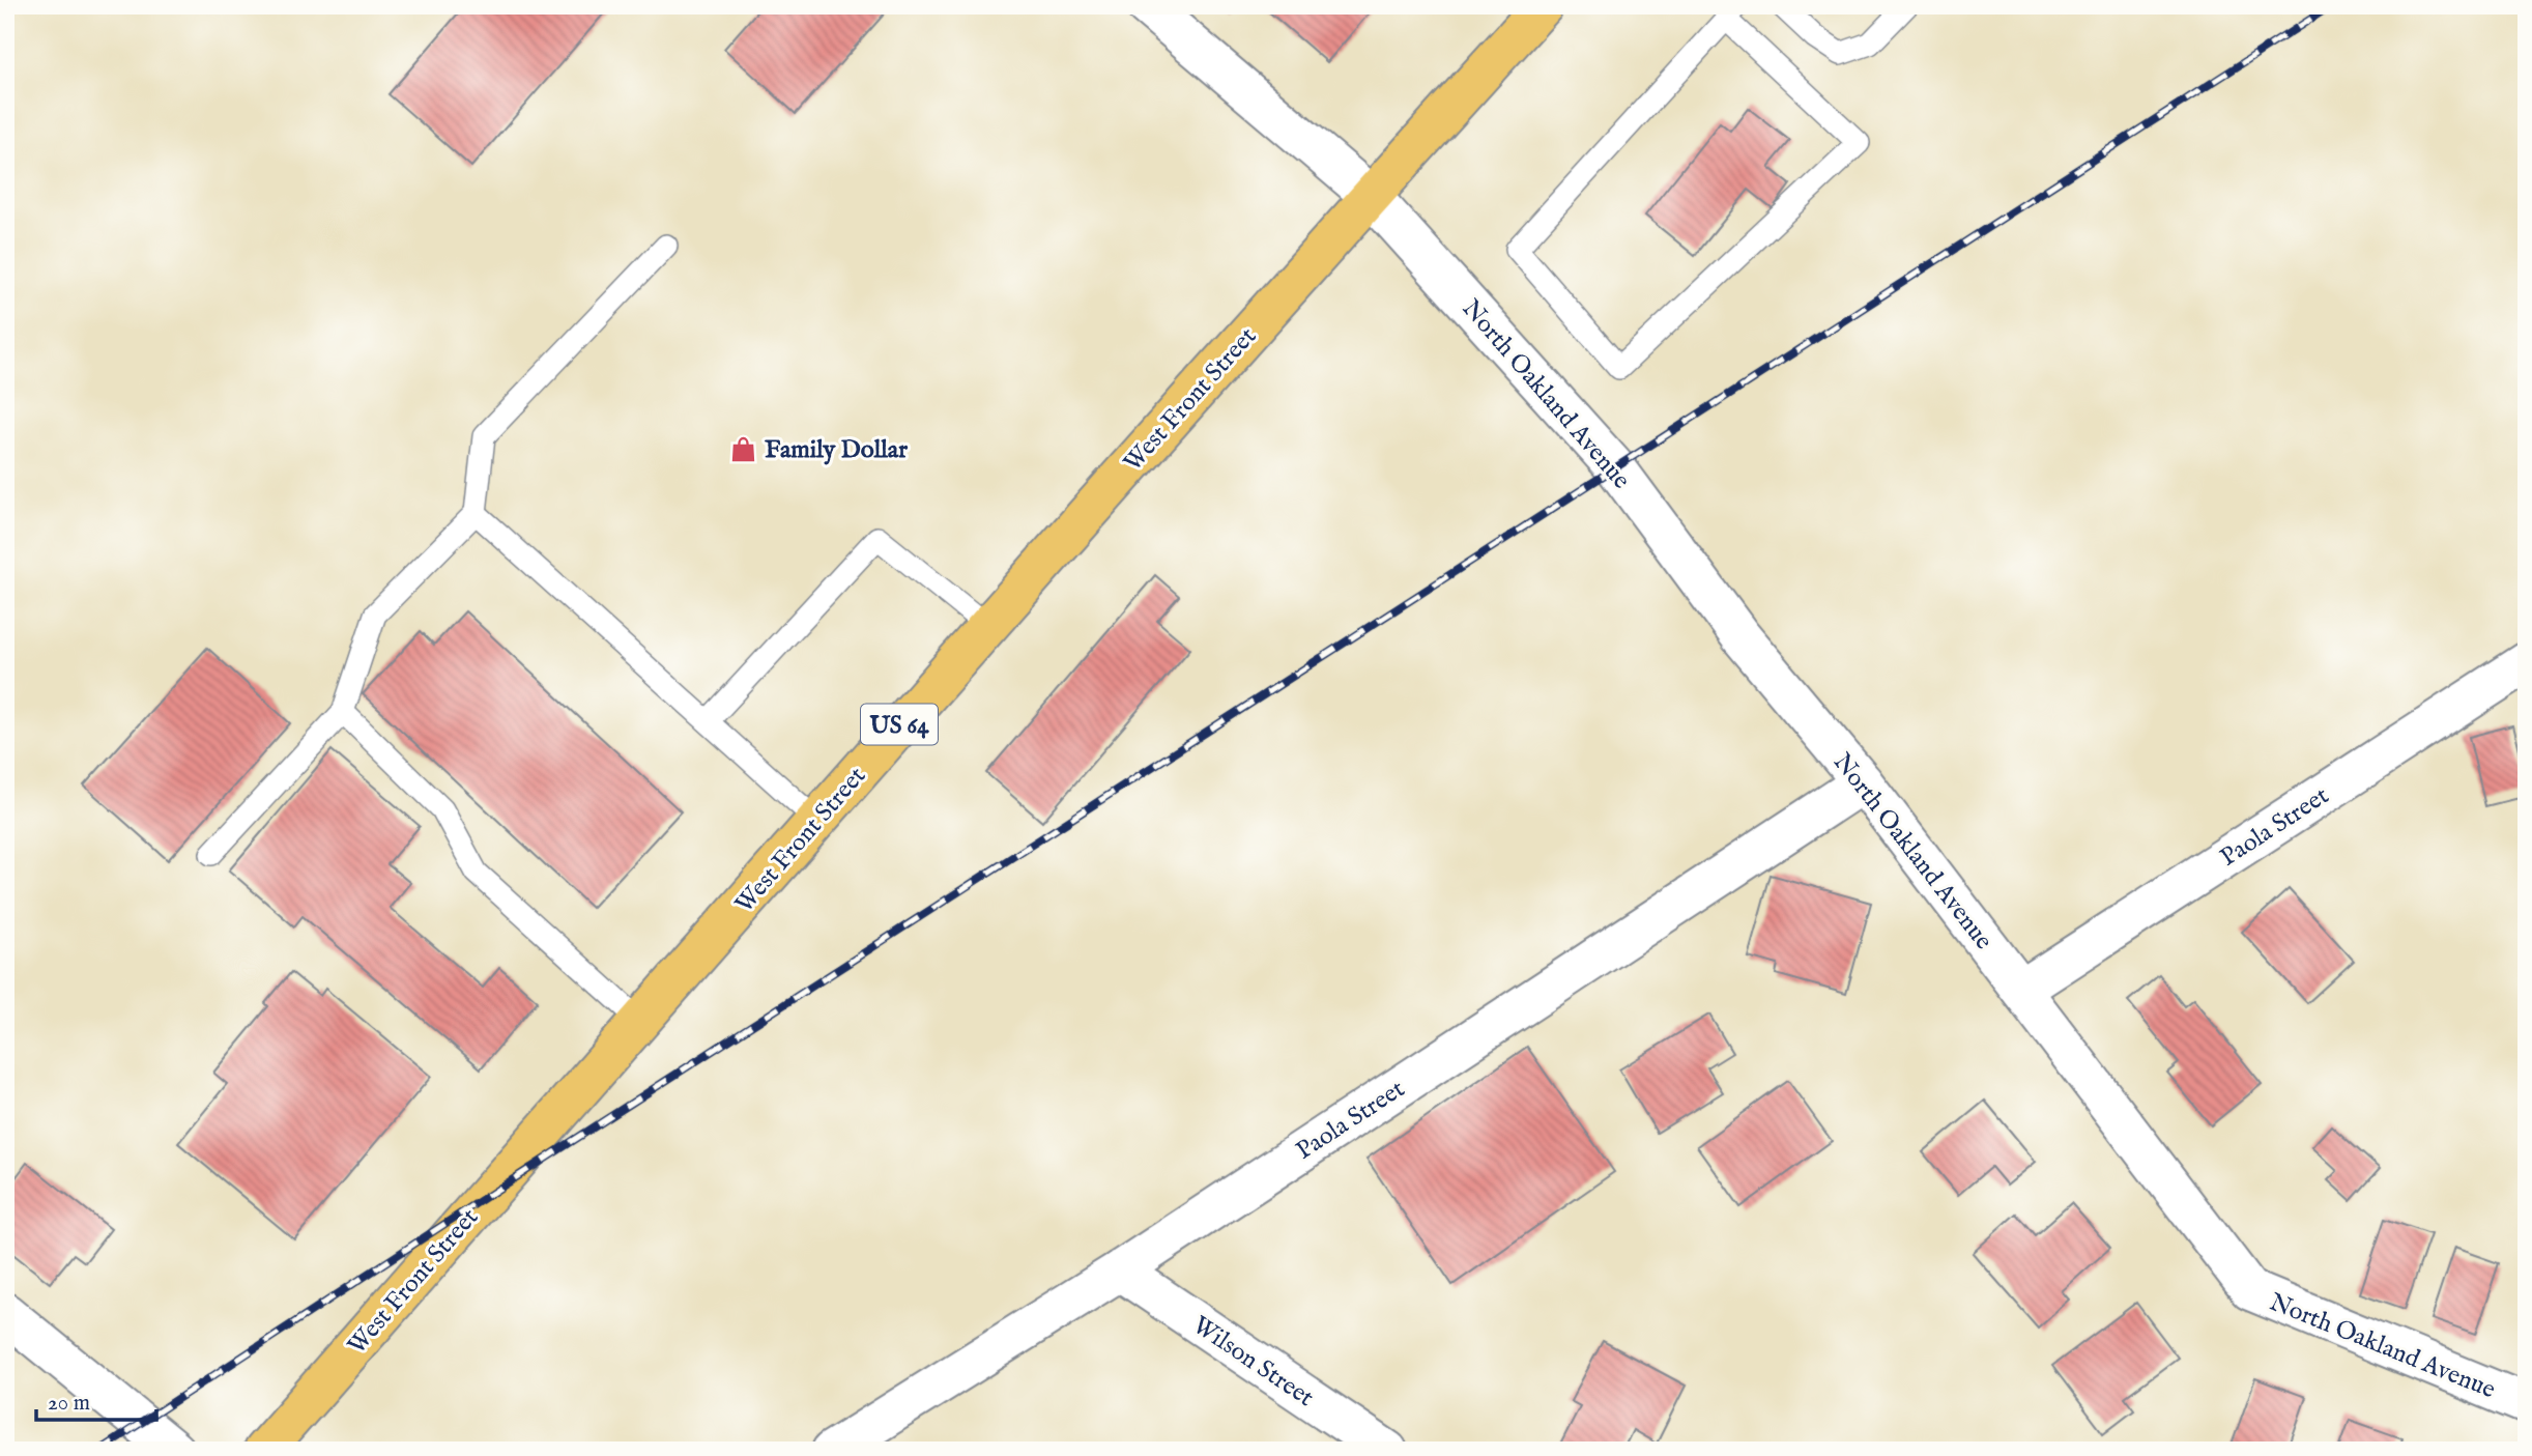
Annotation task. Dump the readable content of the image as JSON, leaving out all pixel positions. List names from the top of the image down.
{
  "streets": {
    "main road": ["West Front Street", "US 64"],
    "street": ["North Oakland Avenue", "Paola Street", "Wilson Street"]
  },
  "crossings": [
    ["North Oakland Avenue", "West Front Street"],
    ["North Oakland Avenue", "Paola Street"],
    ["Paola Street", "Wilson Street"]
  ],
  "places": {
    "shop": ["Family Dollar"]
  },
  "scale_bar": "20 m"
}
